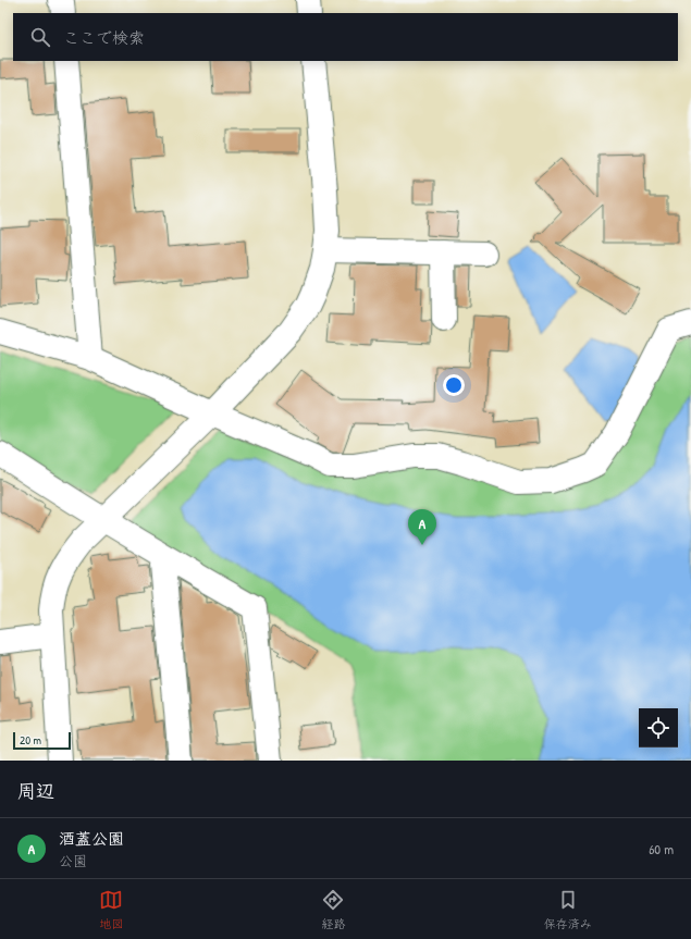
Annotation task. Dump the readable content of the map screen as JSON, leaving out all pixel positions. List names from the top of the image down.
{
  "scale_bar": "20 m",
  "page": {
    "search": "ここで検索",
    "pins": "A",
    "scale": "20 m",
    "heading": "周辺",
    "list": [
      {
        "mark": "A",
        "name": "酒蓋公園",
        "note": "公園",
        "value": "60 m"
      }
    ],
    "nav": ["地図", "経路", "保存済み"]
  }
}
